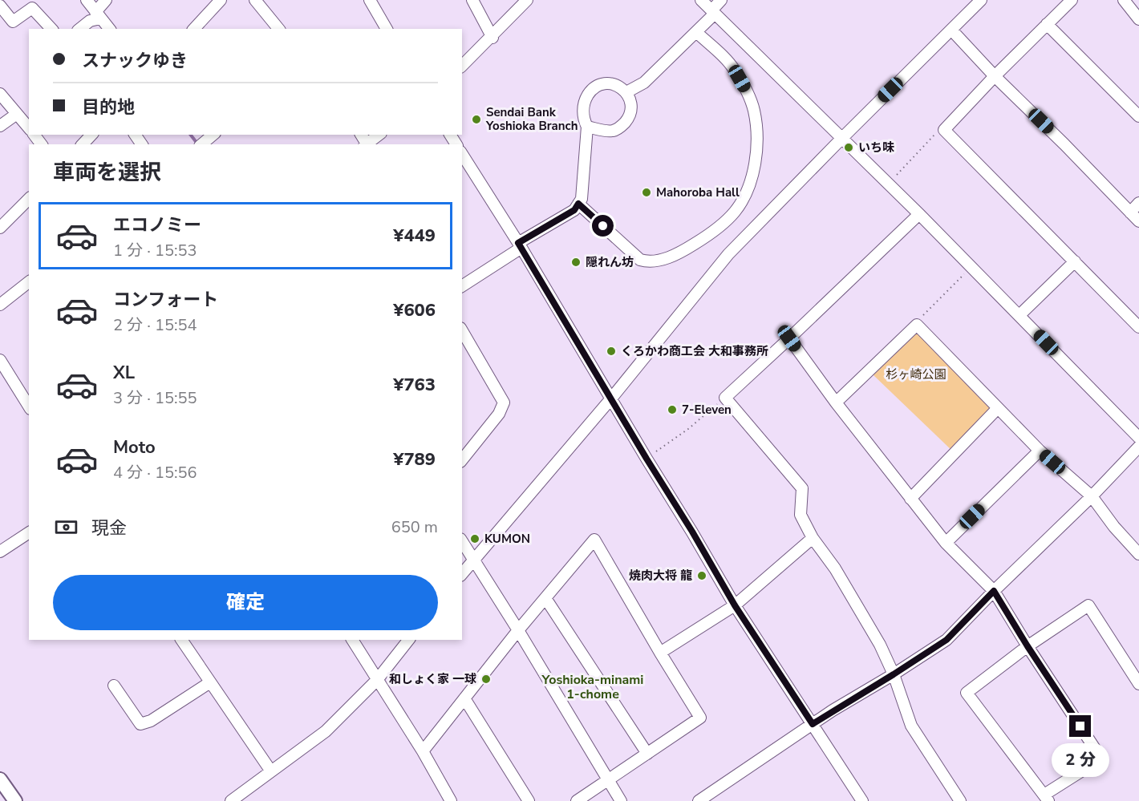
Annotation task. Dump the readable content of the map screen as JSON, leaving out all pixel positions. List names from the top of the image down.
{
  "districts": ["Yoshioka-minami 1-chome"],
  "parks": ["杉ヶ崎公園"],
  "places": [
    "Sendai Bank Yoshioka Branch",
    "いち味",
    "Mahoroba Hall",
    "隠れん坊",
    "くろかわ商工会 大和事務所",
    "7-Eleven",
    "KUMON",
    "焼肉大将 龍",
    "和しょく家 一球"
  ],
  "page": {
    "banner": ["スナックゆき", "目的地"],
    "heading": "車両を選択",
    "list": [
      {
        "name": "エコノミー",
        "note": "1 分 · 15:53",
        "value": "¥449"
      },
      {
        "name": "コンフォート",
        "note": "2 分 · 15:54",
        "value": "¥606"
      },
      {
        "name": "XL",
        "note": "3 分 · 15:55",
        "value": "¥763"
      },
      {
        "name": "Moto",
        "note": "4 分 · 15:56",
        "value": "¥789"
      }
    ],
    "pay": ["現金", "650 m"],
    "buttons": "確定",
    "bubble": "2 分"
  }
}
